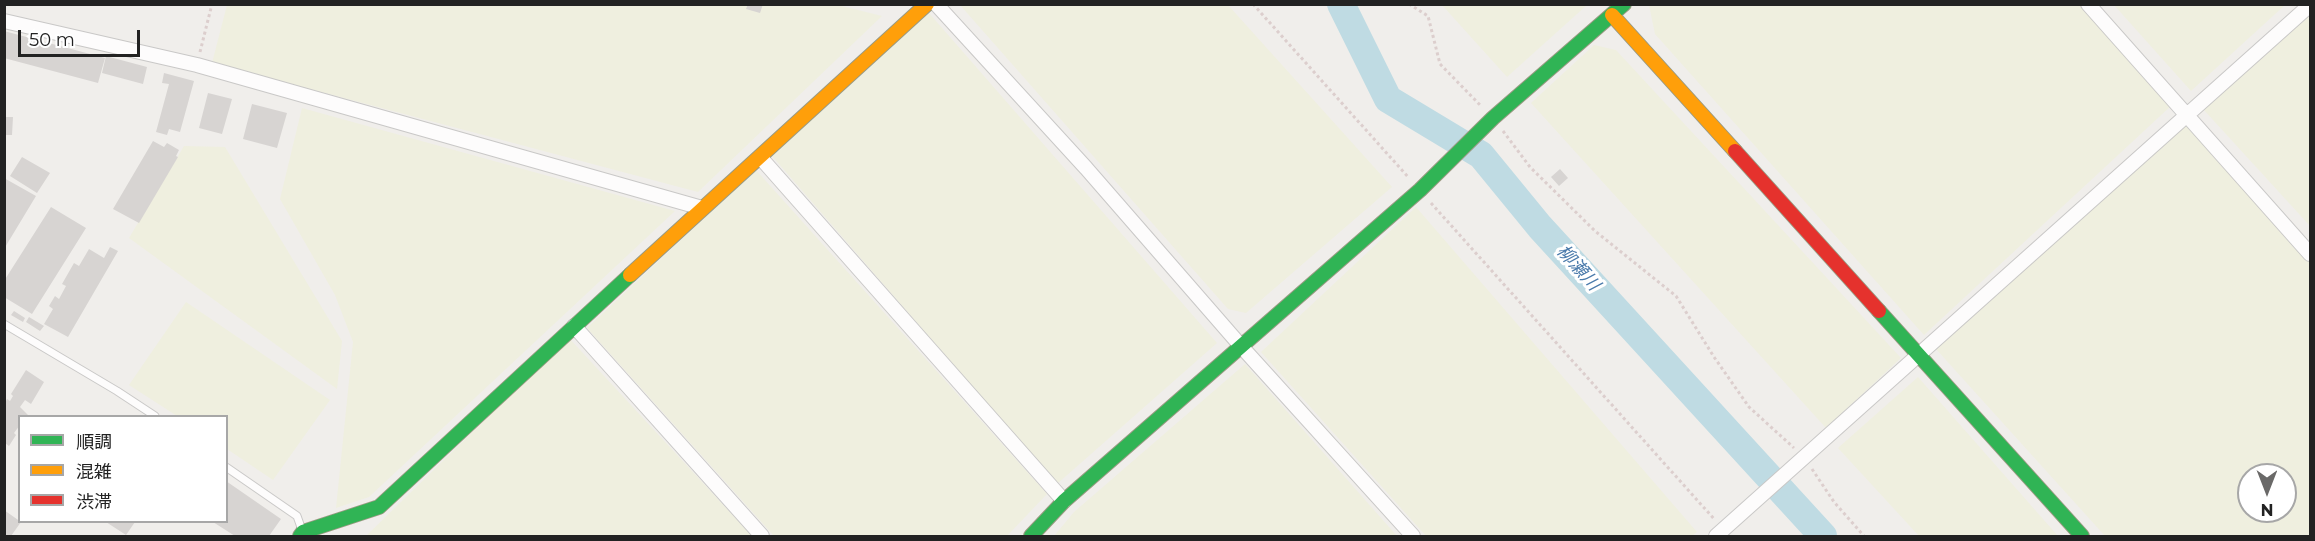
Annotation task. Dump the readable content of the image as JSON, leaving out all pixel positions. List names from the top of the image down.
{
  "water": ["柳瀬川"],
  "legend": ["順調", "混雑", "渋滞"],
  "scale_bar": "50 m",
  "north": "bottom"
}
